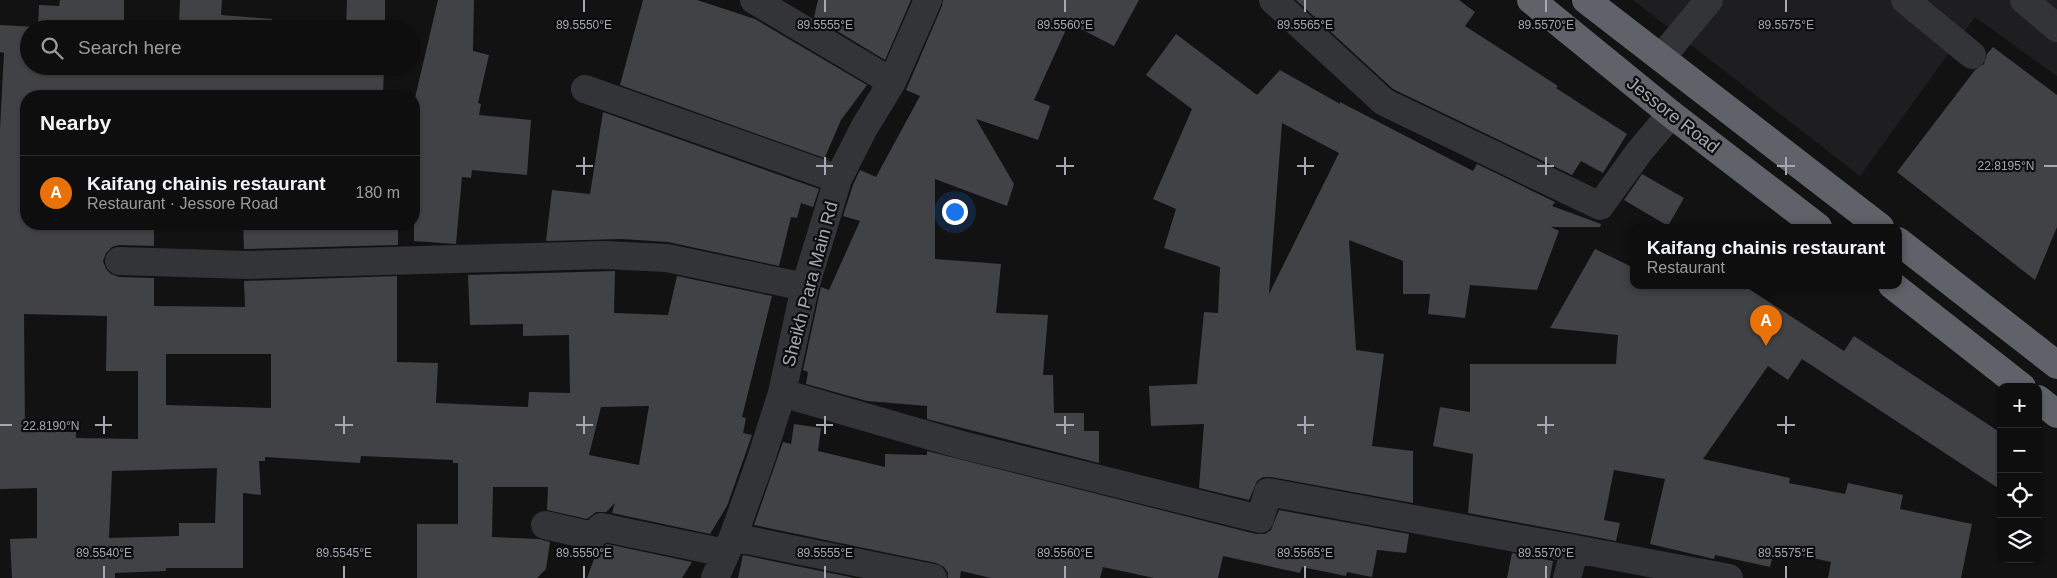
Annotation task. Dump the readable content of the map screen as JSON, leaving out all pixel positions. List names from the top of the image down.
{
  "streets": {
    "highway": ["Jessore Road"],
    "street": ["Sheikh Para Main Rd"]
  },
  "page": {
    "search": "Search here",
    "heading": "Nearby",
    "list": [
      {
        "mark": "A",
        "name": "Kaifang chainis restaurant",
        "note": "Restaurant · Jessore Road",
        "value": "180 m"
      }
    ],
    "popup": ["Kaifang chainis restaurant", "Restaurant"],
    "pins": "A",
    "map_buttons": ["+", "−"]
  },
  "coordinates": [
    "89.5550°E",
    "89.5555°E",
    "89.5560°E",
    "89.5565°E",
    "89.5570°E",
    "89.5575°E",
    "22.8195°N",
    "22.8190°N",
    "89.5540°E",
    "89.5545°E"
  ]
}
